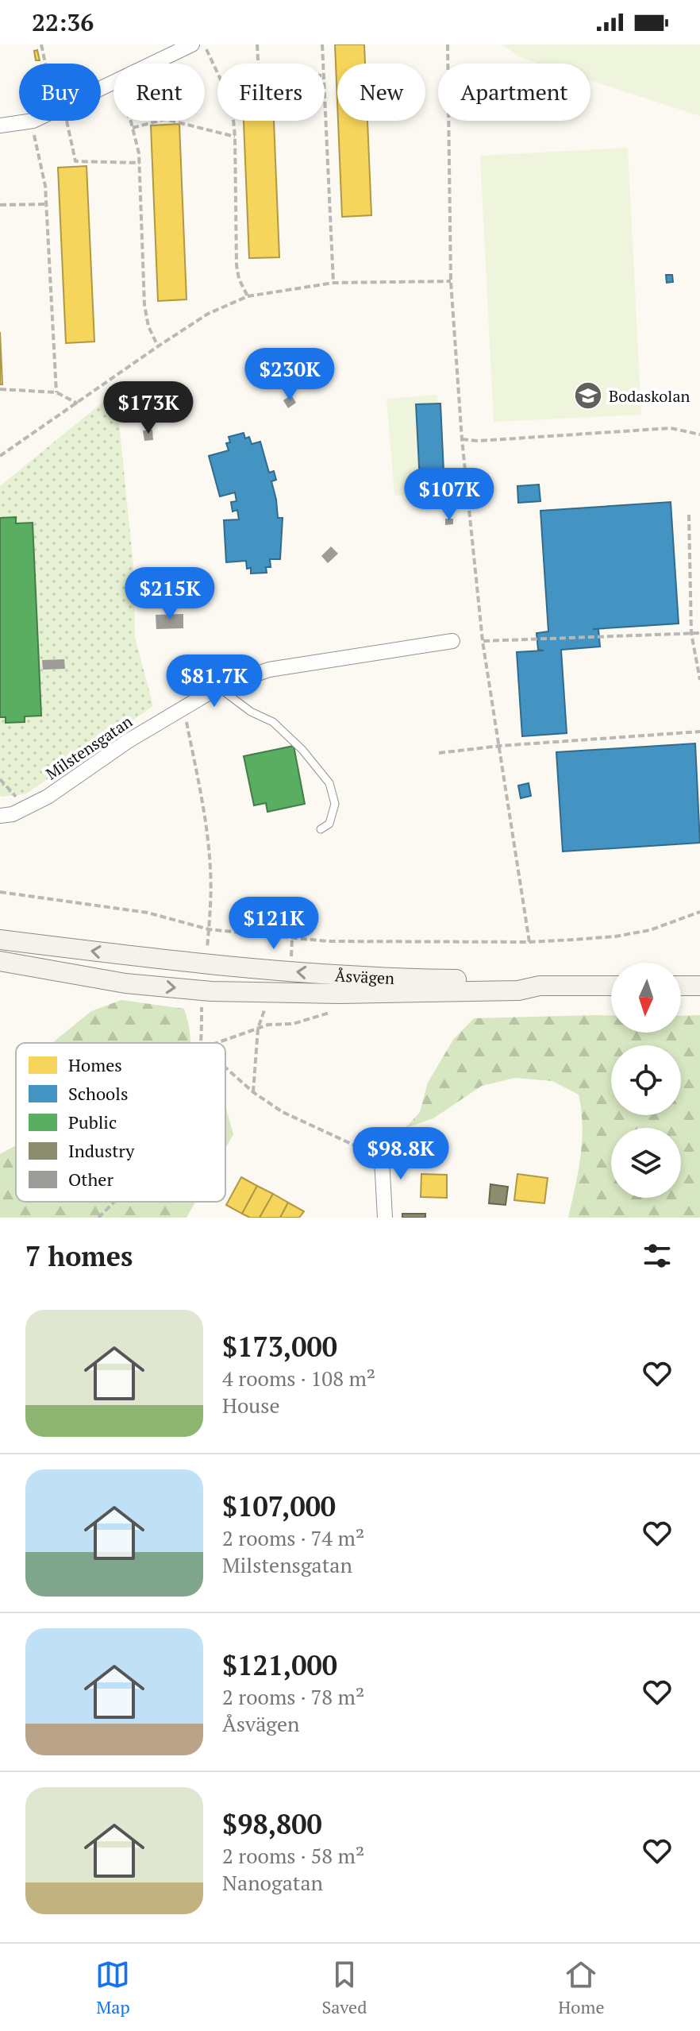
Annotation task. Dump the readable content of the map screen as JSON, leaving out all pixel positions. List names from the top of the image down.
{
  "streets": {
    "street": ["Milstensgatan", "Åsvägen"]
  },
  "places": {
    "school or university": ["Bodaskolan"]
  },
  "legend": [
    "Homes",
    "Schools",
    "Public",
    "Industry",
    "Other"
  ],
  "north": "bottom",
  "page": {
    "status": "22:36",
    "chip": [
      "Buy",
      "Rent",
      "Filters",
      "New",
      "Apartment"
    ],
    "price": [
      "$230K",
      "$173K",
      "$107K",
      "$215K",
      "$81.7K",
      "$121K",
      "$98.8K"
    ],
    "heading": "7 homes",
    "list": [
      {
        "name": "$173,000",
        "note": "4 rooms · 108 m² · House"
      },
      {
        "name": "$107,000",
        "note": "2 rooms · 74 m² · Milstensgatan"
      },
      {
        "name": "$121,000",
        "note": "2 rooms · 78 m² · Åsvägen"
      },
      {
        "name": "$98,800",
        "note": "2 rooms · 58 m² · Nanogatan"
      }
    ],
    "tabs": ["Map", "Saved", "Home"]
  }
}
